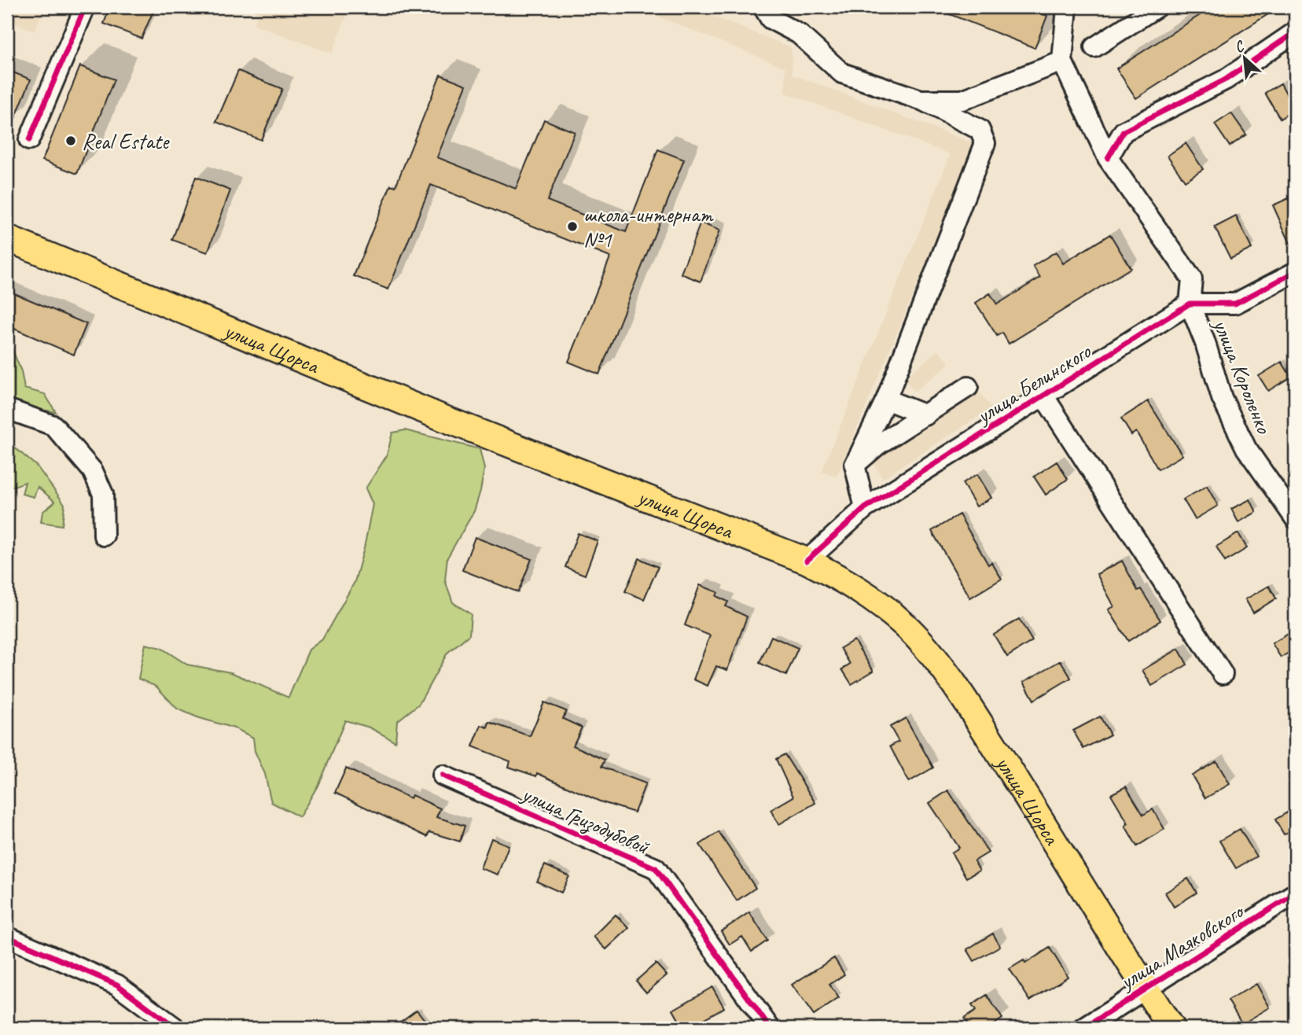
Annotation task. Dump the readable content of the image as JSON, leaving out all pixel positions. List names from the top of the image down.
{
  "streets": {
    "main road": ["улица Щорса"],
    "street": [
      "улица Короленко",
      "улица Белинского",
      "улица Гризодубовой",
      "улица Маяковского"
    ]
  },
  "crossings": [
    ["улица Щорса", "улица Белинского"],
    ["улица Щорса", "улица Маяковского"],
    ["улица Короленко", "улица Белинского"]
  ],
  "places": ["Real Estate", "школа-интернат №1"],
  "north": "top left"
}
